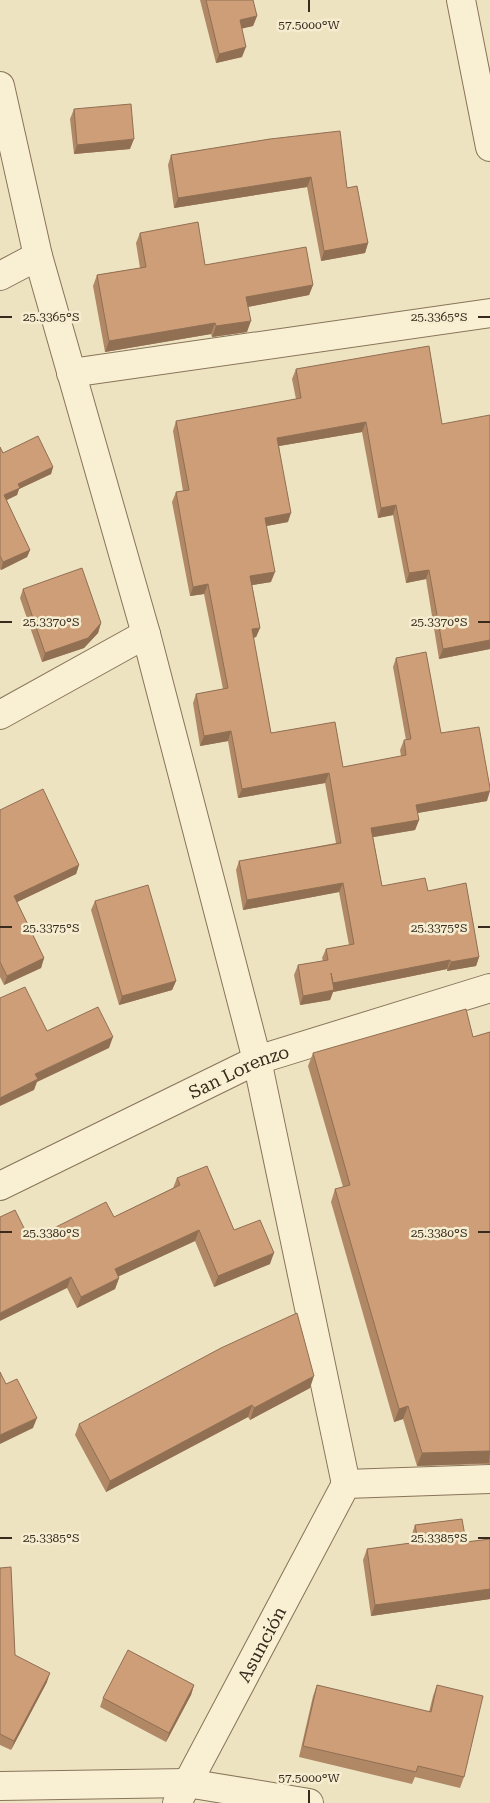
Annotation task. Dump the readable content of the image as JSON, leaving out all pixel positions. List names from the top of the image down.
{
  "streets": {
    "street": ["San Lorenzo", "Asunción"]
  },
  "coordinates": [
    "57.5000°W",
    "25.3365°S",
    "25.3370°S",
    "25.3375°S",
    "25.3380°S",
    "25.3385°S"
  ]
}
